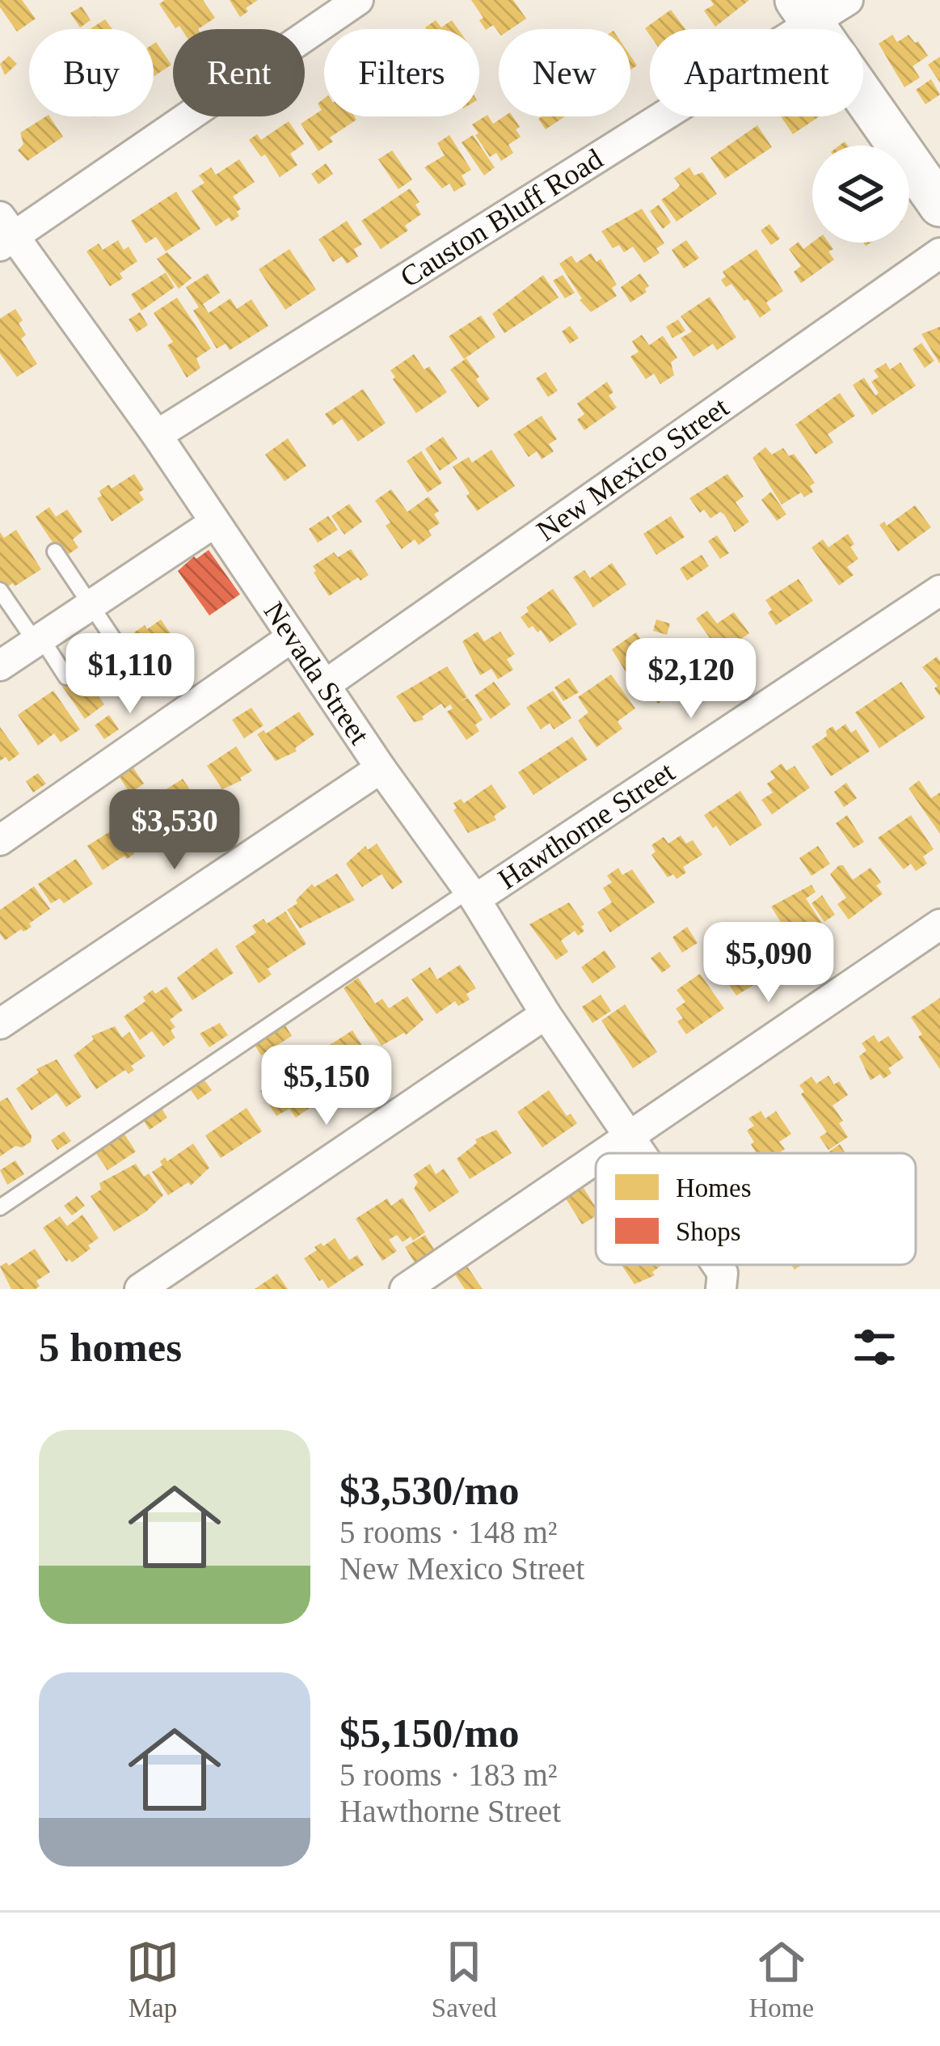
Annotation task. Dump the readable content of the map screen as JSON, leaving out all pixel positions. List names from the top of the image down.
{
  "streets": {
    "street": [
      "Causton Bluff Road",
      "New Mexico Street",
      "Nevada Street",
      "Hawthorne Street"
    ]
  },
  "crossings": [
    ["Causton Bluff Road", "Nevada Street"],
    ["New Mexico Street", "Nevada Street"],
    ["Nevada Street", "Hawthorne Street"]
  ],
  "legend": ["Homes", "Shops"],
  "page": {
    "chip": [
      "Buy",
      "Rent",
      "Filters",
      "New",
      "Apartment"
    ],
    "price": [
      "$1,110",
      "$2,120",
      "$3,530",
      "$5,090",
      "$5,150"
    ],
    "heading": "5 homes",
    "list": [
      {
        "name": "$3,530/mo",
        "note": "5 rooms · 148 m² · New Mexico Street"
      },
      {
        "name": "$5,150/mo",
        "note": "5 rooms · 183 m² · Hawthorne Street"
      }
    ],
    "tabs": ["Map", "Saved", "Home"]
  }
}
